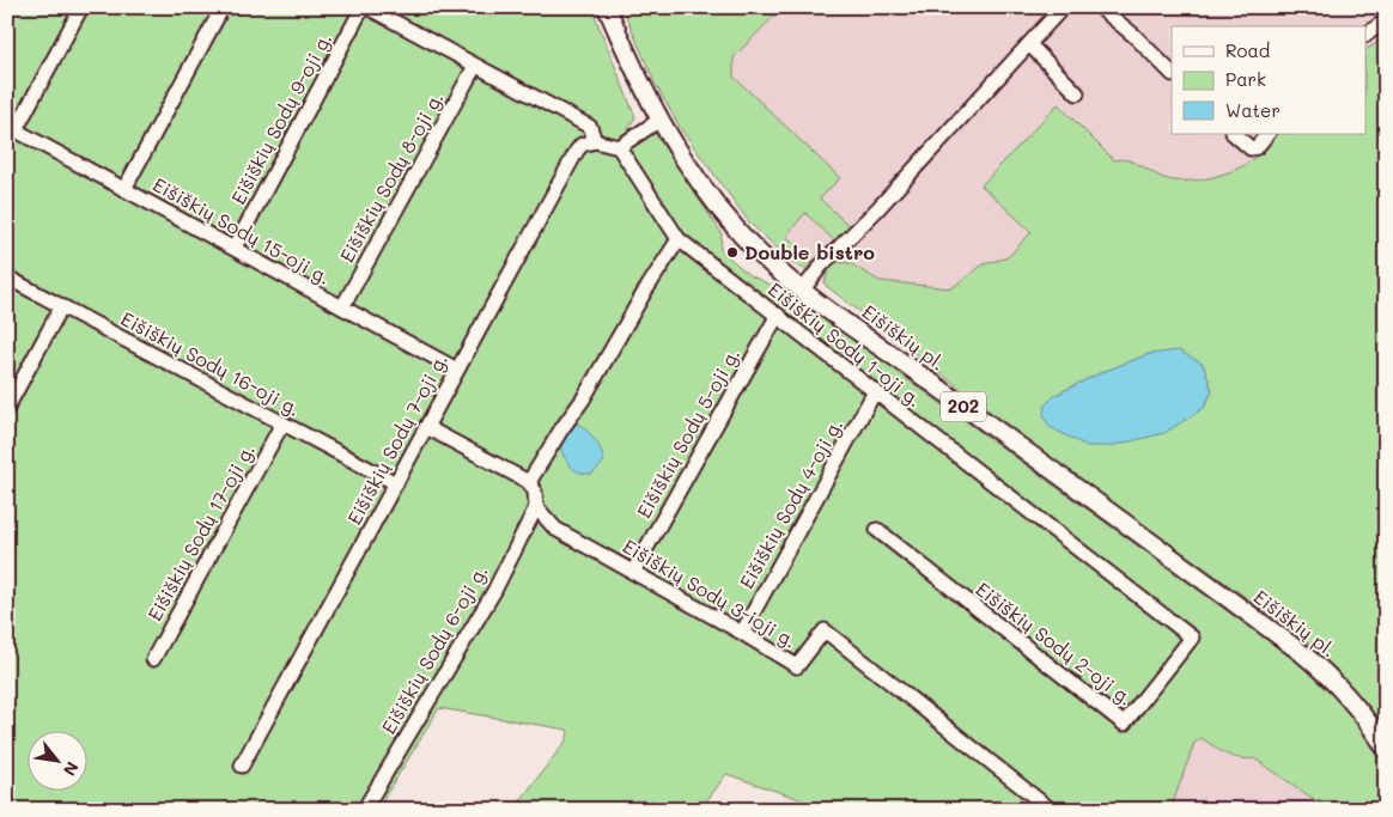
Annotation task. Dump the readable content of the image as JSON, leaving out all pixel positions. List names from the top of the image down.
{
  "streets": {
    "main road": ["Eišiškių pl.", "202"],
    "street": [
      "Eišiškių Sodų 9-oji g.",
      "Eišiškių Sodų 8-oji g.",
      "Eišiškių Sodų 15-oji g.",
      "Eišiškių Sodų 1-oji g.",
      "Eišiškių Sodų 16-oji g.",
      "Eišiškių Sodų 5-oji g.",
      "Eišiškių Sodų 7-oji g.",
      "Eišiškių Sodų 4-oji g.",
      "Eišiškių Sodų 17-oji g.",
      "Eišiškių Sodų 3-ioji g.",
      "Eišiškių Sodų 2-oji g.",
      "Eišiškių Sodų 6-oji g."
    ]
  },
  "crossings": [
    ["Eišiškių Sodų 9-oji g.", "Eišiškių Sodų 15-oji g."],
    ["Eišiškių Sodų 8-oji g.", "Eišiškių Sodų 15-oji g."],
    ["Eišiškių Sodų 15-oji g.", "Eišiškių Sodų 7-oji g."],
    ["Eišiškių Sodų 1-oji g.", "Eišiškių Sodų 5-oji g."],
    ["Eišiškių Sodų 1-oji g.", "Eišiškių Sodų 4-oji g."],
    ["Eišiškių Sodų 1-oji g.", "Eišiškių Sodų 2-oji g."],
    ["Eišiškių Sodų 16-oji g.", "Eišiškių Sodų 7-oji g."],
    ["Eišiškių Sodų 16-oji g.", "Eišiškių Sodų 17-oji g."],
    ["Eišiškių Sodų 5-oji g.", "Eišiškių Sodų 3-ioji g."],
    ["Eišiškių Sodų 4-oji g.", "Eišiškių Sodų 3-ioji g."],
    ["Eišiškių Sodų 3-ioji g.", "Eišiškių Sodų 6-oji g."]
  ],
  "places": ["Double bistro"],
  "legend": ["Road", "Park", "Water"],
  "north": "bottom right"
}
